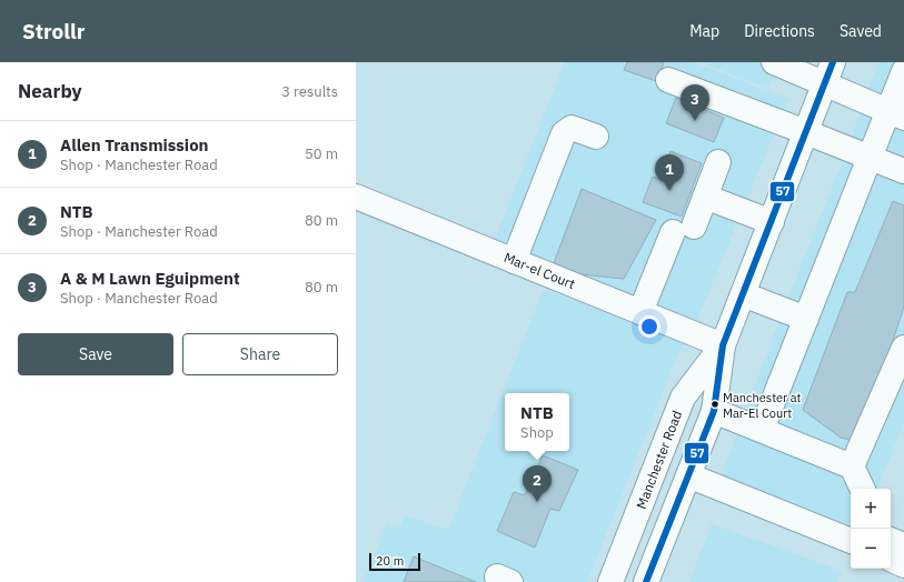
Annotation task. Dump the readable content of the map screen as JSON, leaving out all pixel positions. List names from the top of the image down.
{
  "streets": {
    "main road": ["Mar-el Court", "Manchester Road"]
  },
  "crossings": [
    ["Mar-el Court", "Manchester Road"]
  ],
  "places": ["Manchester at Mar-El Court"],
  "lines": ["transit line 57"],
  "scale_bar": "20 m",
  "page": {
    "header": "Strollr",
    "nav": ["Map", "Directions", "Saved"],
    "heading": ["Nearby", "3 results"],
    "pins": ["3", "1", "2"],
    "list": [
      {
        "mark": "1",
        "name": "Allen Transmission",
        "note": "Shop · Manchester Road",
        "value": "50 m"
      },
      {
        "mark": "2",
        "name": "NTB",
        "note": "Shop · Manchester Road",
        "value": "80 m"
      },
      {
        "mark": "3",
        "name": "A & M Lawn Eguipment",
        "note": "Shop · Manchester Road",
        "value": "80 m"
      }
    ],
    "buttons": ["Save", "Share"],
    "popup": ["NTB", "Shop"],
    "map_buttons": ["+", "−"],
    "scale": "20 m"
  }
}
